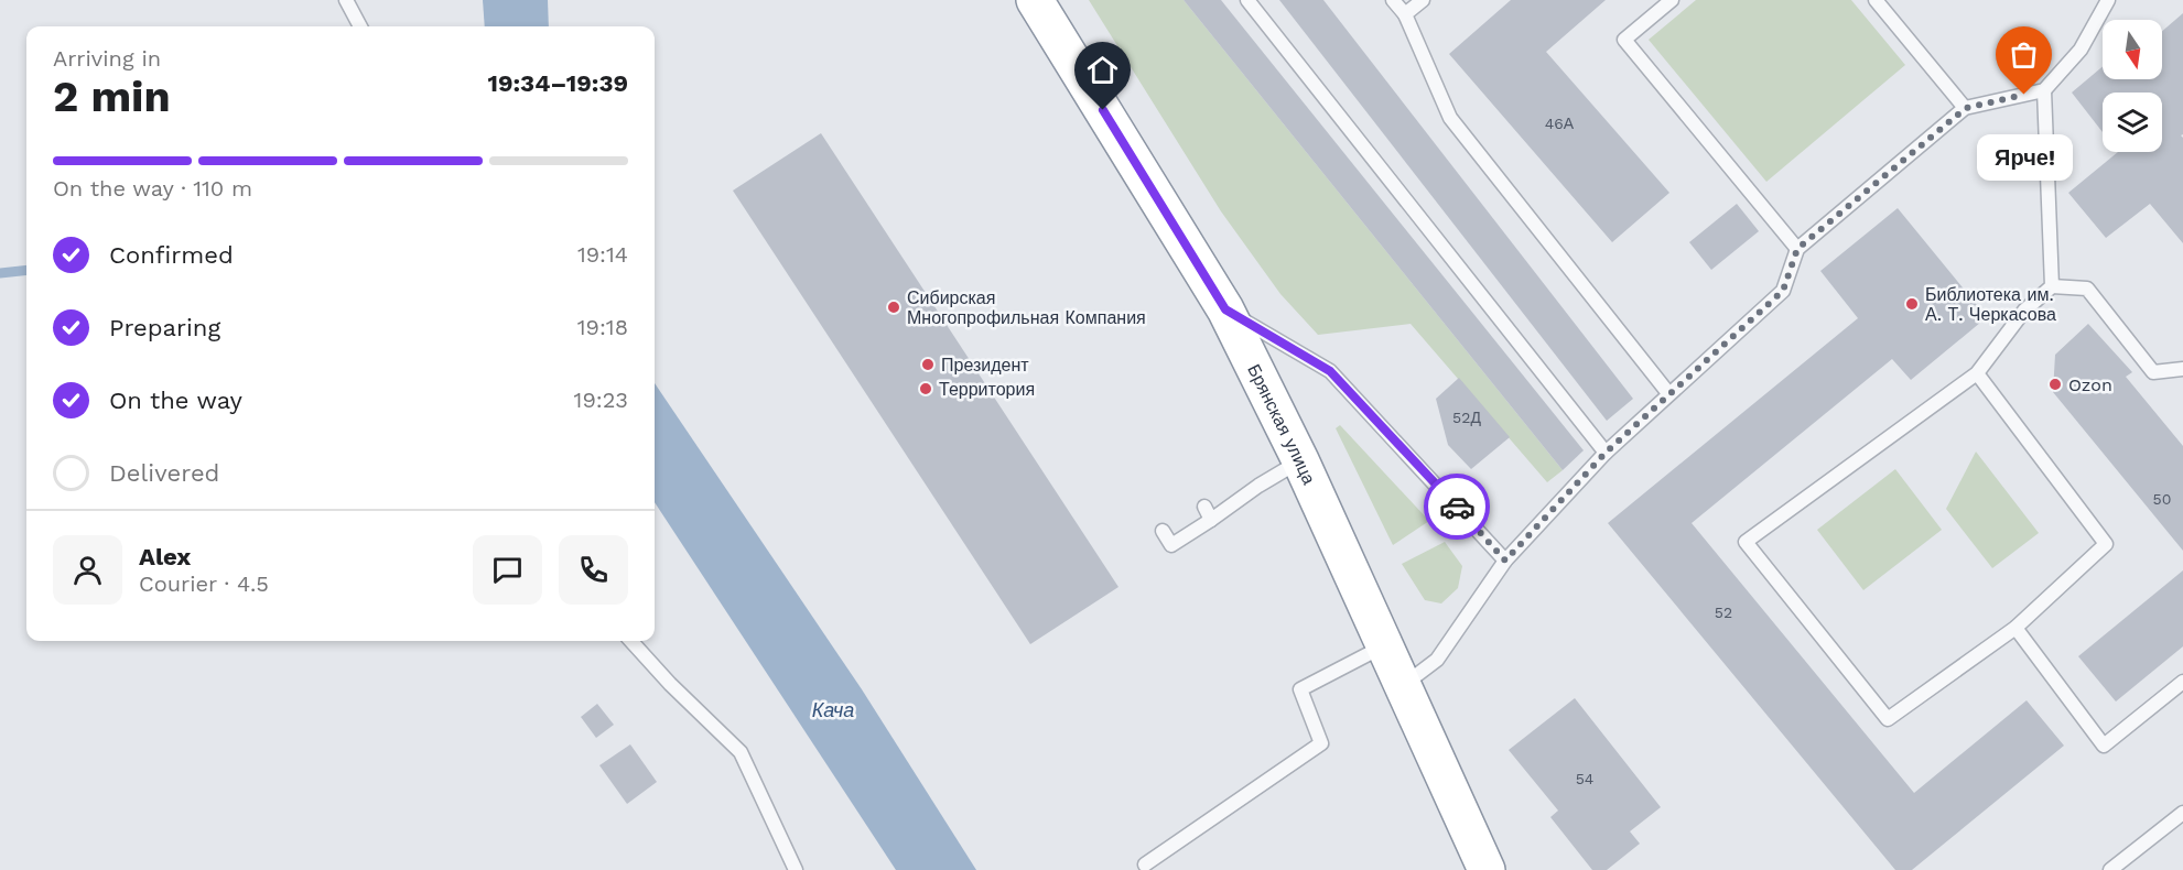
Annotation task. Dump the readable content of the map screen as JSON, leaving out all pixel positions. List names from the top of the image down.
{
  "streets": {
    "highway": ["Брянская улица"]
  },
  "water": ["Кача"],
  "places": [
    "Ярче!",
    "Библиотека им. А. Т. Черкасова",
    "Сибирская Многопрофильная Компания",
    "Президент",
    "Ozon",
    "Территория"
  ],
  "house_numbers": [
    "46А",
    "52Д",
    "50",
    "52",
    "54"
  ],
  "north": "bottom",
  "page": {
    "heading": ["2 min", "Arriving in", "19:34–19:39"],
    "panel": ["Alex", "Courier · 4.5"],
    "bubble": "Ярче!",
    "bar": "On the way · 110 m",
    "list": [
      ["Confirmed", "19:14"],
      ["Preparing", "19:18"],
      ["On the way", "19:23"],
      "Delivered"
    ]
  }
}
